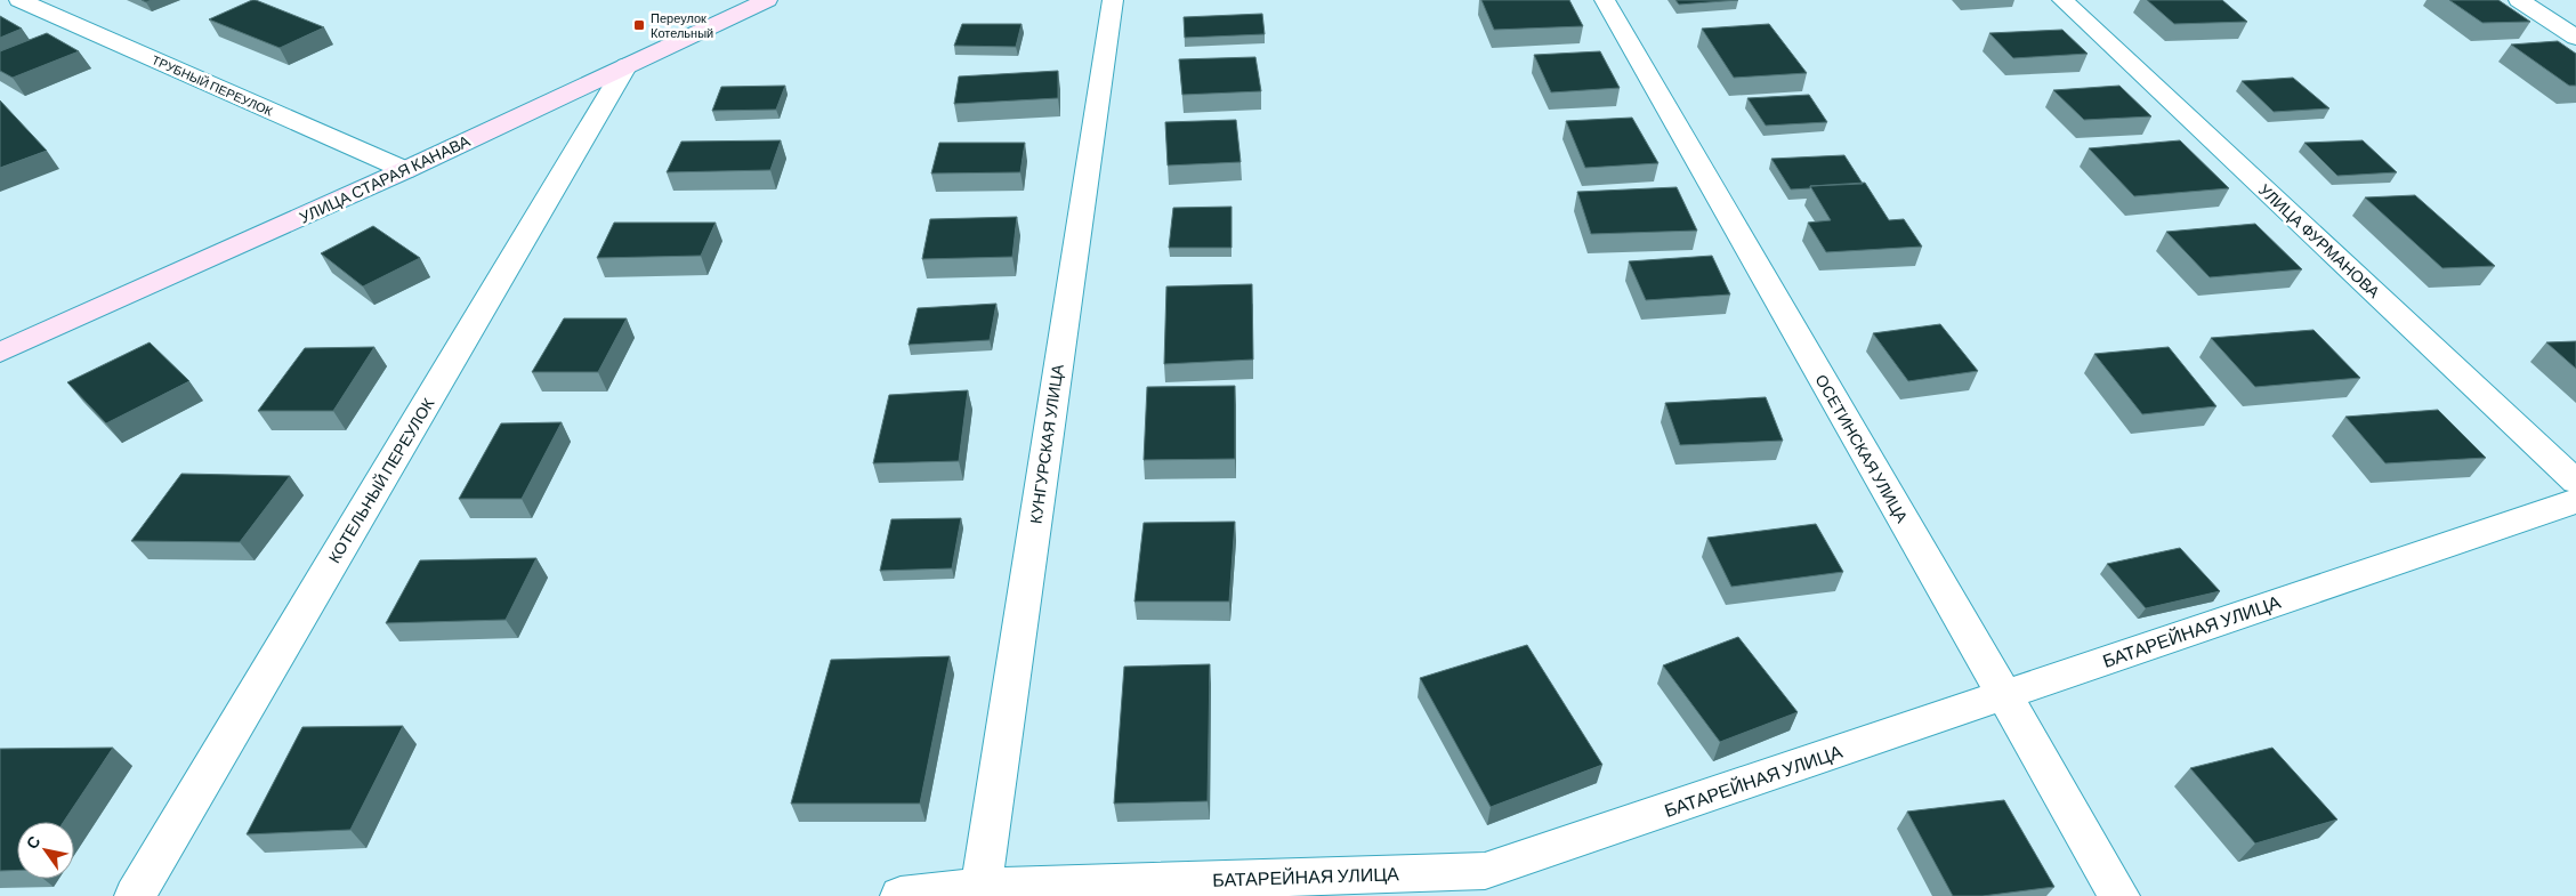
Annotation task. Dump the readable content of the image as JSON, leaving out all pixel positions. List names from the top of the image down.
{
  "streets": {
    "street": [
      "ТРУБНЫЙ ПЕРЕУЛОК",
      "УЛИЦА СТАРАЯ КАНАВА",
      "УЛИЦА ФУРМАНОВА",
      "КУНГУРСКАЯ УЛИЦА",
      "ОСЕТИНСКАЯ УЛИЦА",
      "КОТЕЛЬНЫЙ ПЕРЕУЛОК",
      "БАТАРЕЙНАЯ УЛИЦА"
    ]
  },
  "crossings": [
    ["ТРУБНЫЙ ПЕРЕУЛОК", "УЛИЦА СТАРАЯ КАНАВА"],
    ["УЛИЦА СТАРАЯ КАНАВА", "КОТЕЛЬНЫЙ ПЕРЕУЛОК"],
    ["КУНГУРСКАЯ УЛИЦА", "БАТАРЕЙНАЯ УЛИЦА"],
    ["ОСЕТИНСКАЯ УЛИЦА", "БАТАРЕЙНАЯ УЛИЦА"]
  ],
  "places": {
    "transit": ["Переулок Котельный"]
  },
  "north": "top left"
}
